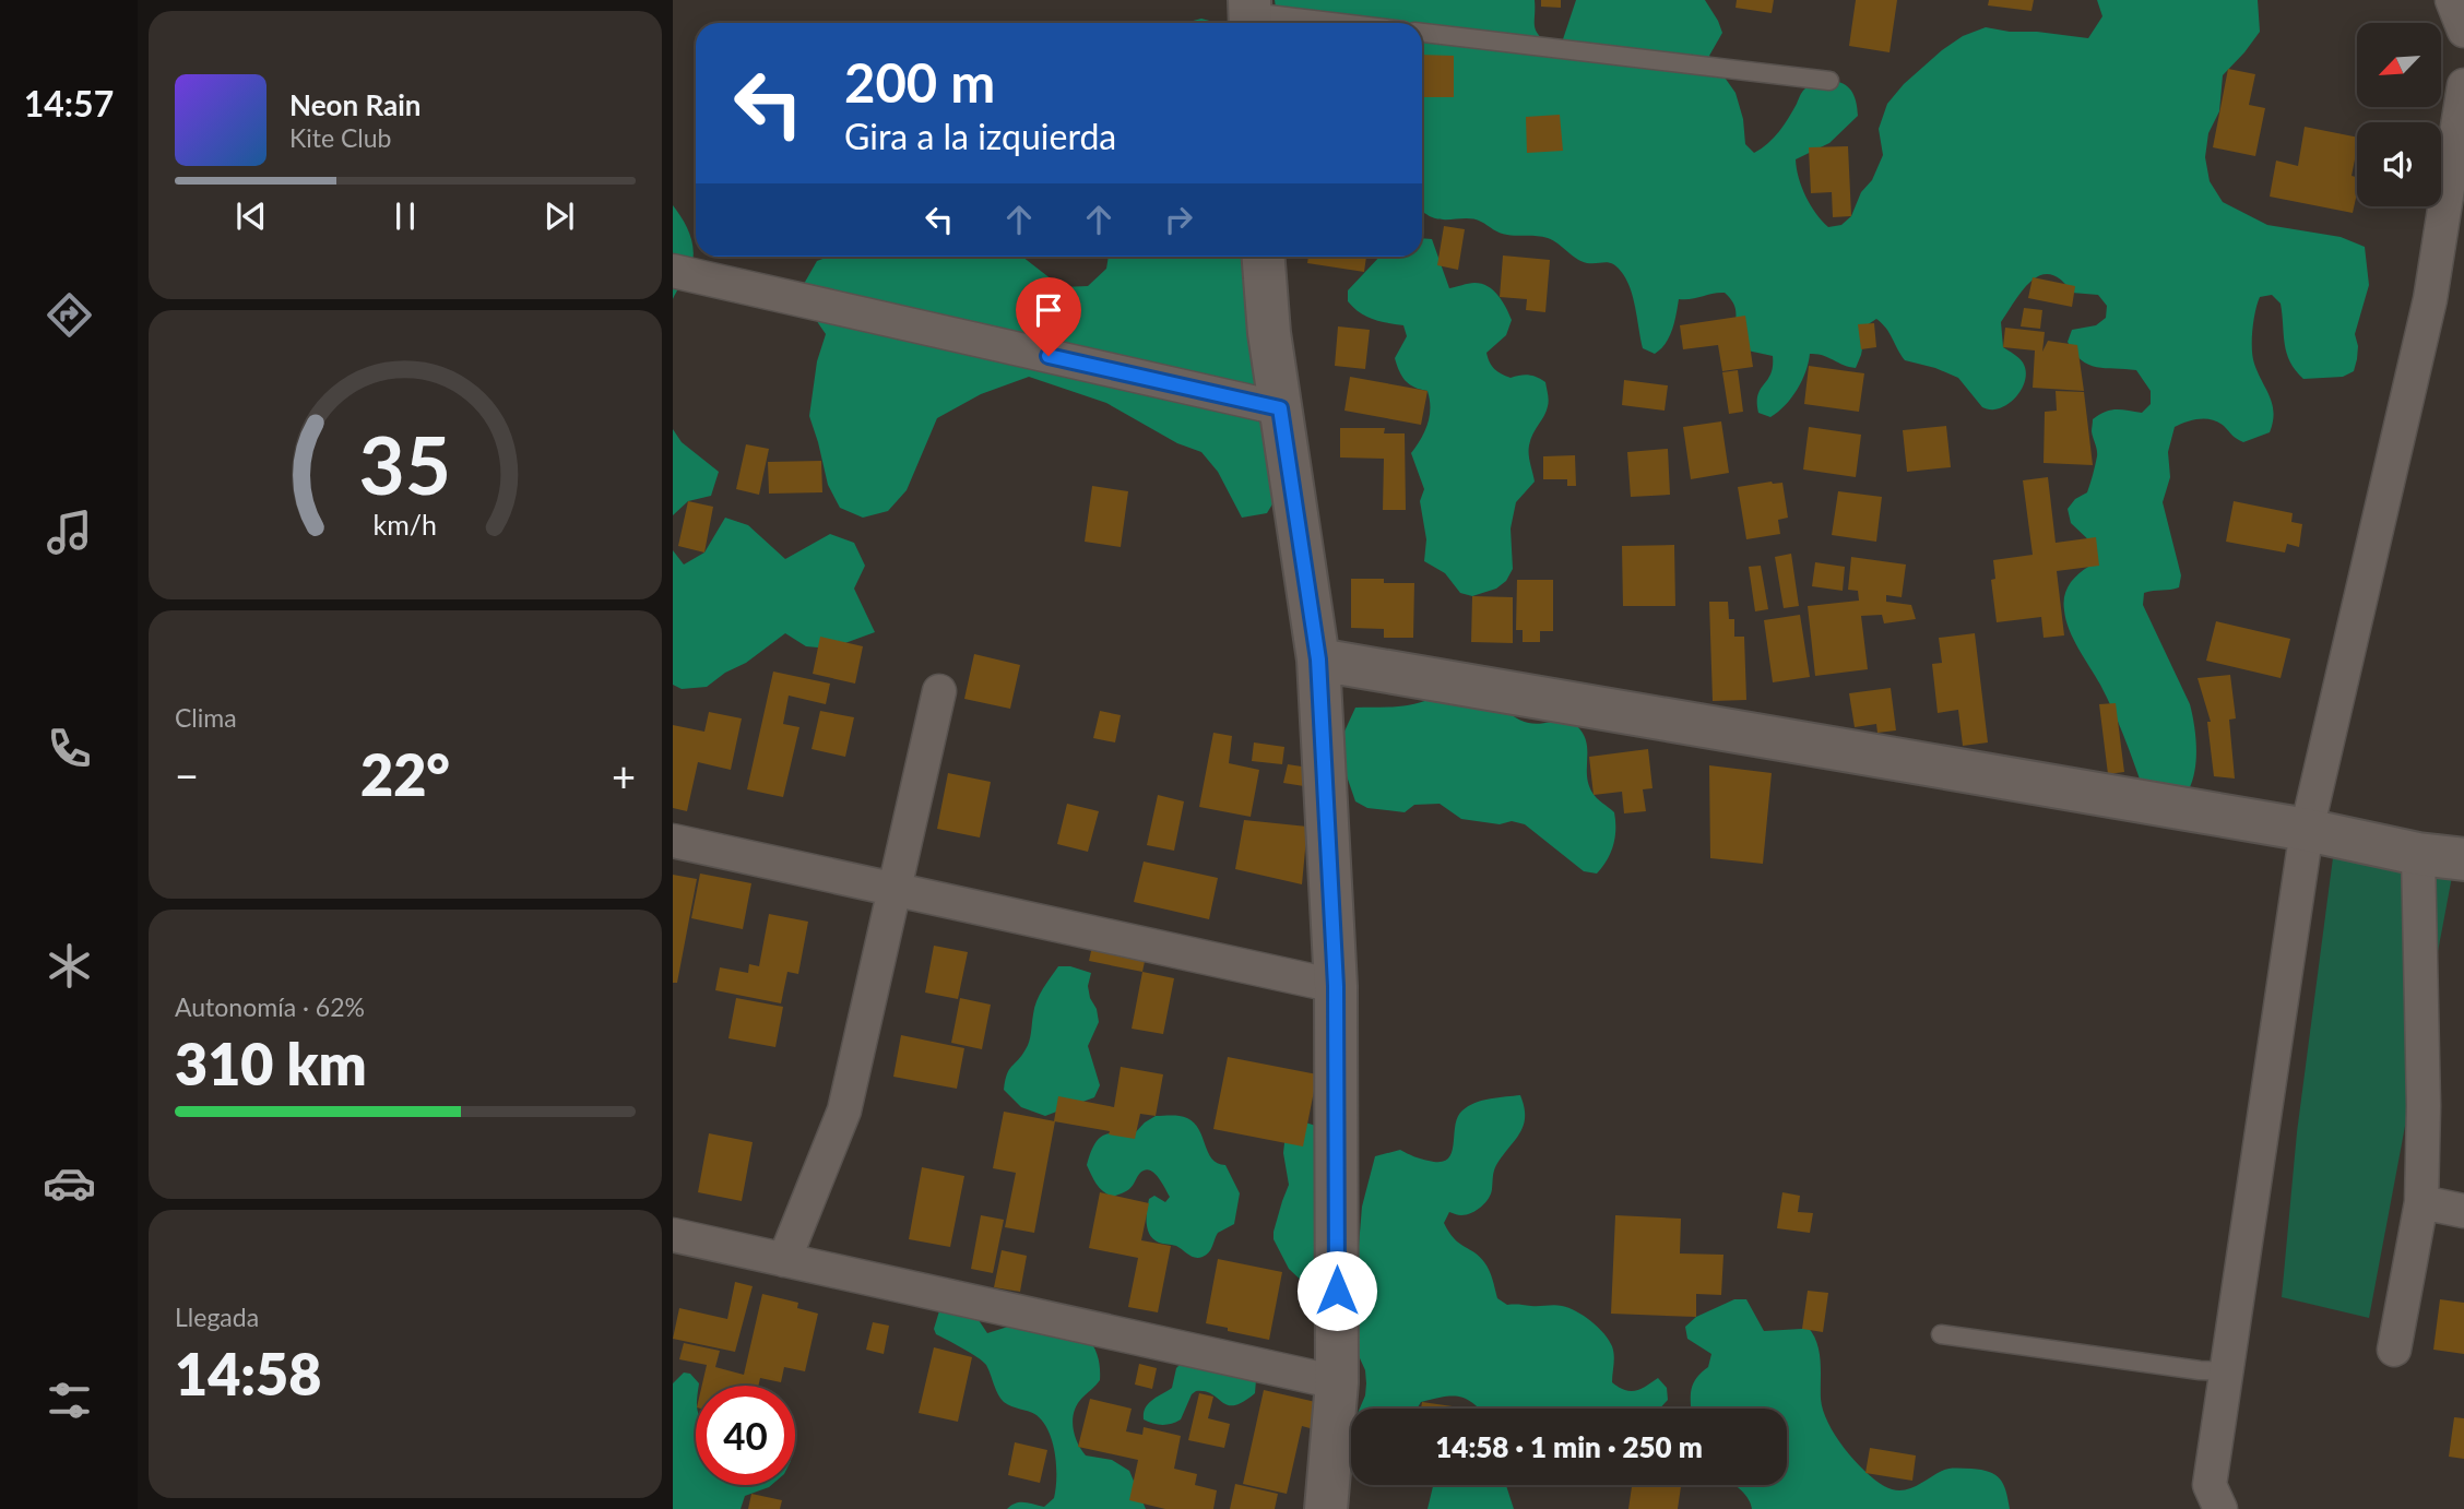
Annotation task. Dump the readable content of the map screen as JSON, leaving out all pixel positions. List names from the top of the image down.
{
  "north": "bottom left",
  "page": {
    "tabs": "14:57",
    "turn": ["200 m", "Gira a la izquierda"],
    "song": ["Neon Rain", "Kite Club"],
    "tile": [
      "Clima",
      ["Autonomía · 62%", "310 km"],
      ["Llegada", "14:58"]
    ],
    "heat": ["−", "22°", "+"],
    "limit": "40",
    "trip": "14:58 · 1 min · 250 m",
    "gauge": ["35", "km/h"]
  }
}
